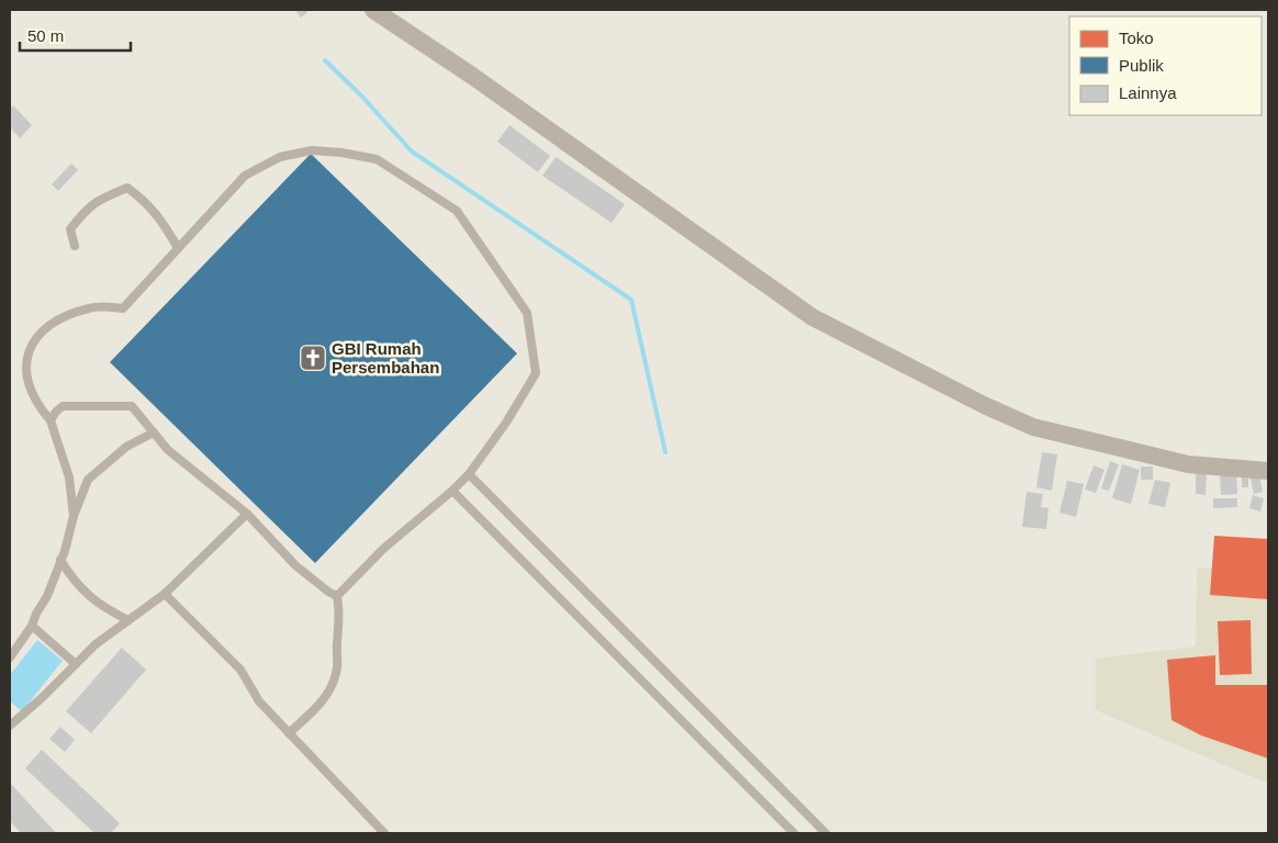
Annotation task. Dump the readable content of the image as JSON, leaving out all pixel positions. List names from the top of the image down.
{
  "places": {
    "church": ["GBI Rumah Persembahan"]
  },
  "legend": ["Toko", "Publik", "Lainnya"],
  "scale_bar": "50 m"
}
